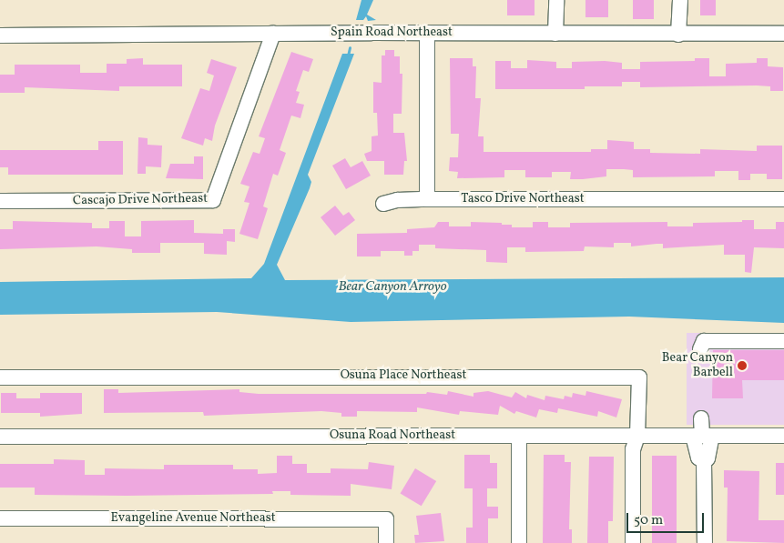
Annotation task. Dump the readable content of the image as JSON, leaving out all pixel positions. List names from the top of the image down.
{
  "streets": {
    "street": [
      "Spain Road Northeast",
      "Tasco Drive Northeast",
      "Cascajo Drive Northeast",
      "Osuna Place Northeast",
      "Osuna Road Northeast",
      "Evangeline Avenue Northeast"
    ]
  },
  "crossings": [
    ["Spain Road Northeast", "Cascajo Drive Northeast"],
    ["Osuna Place Northeast", "Osuna Road Northeast"]
  ],
  "water": ["Bear Canyon Arroyo"],
  "places": ["Bear Canyon Barbell"],
  "scale_bar": "50 m"
}
